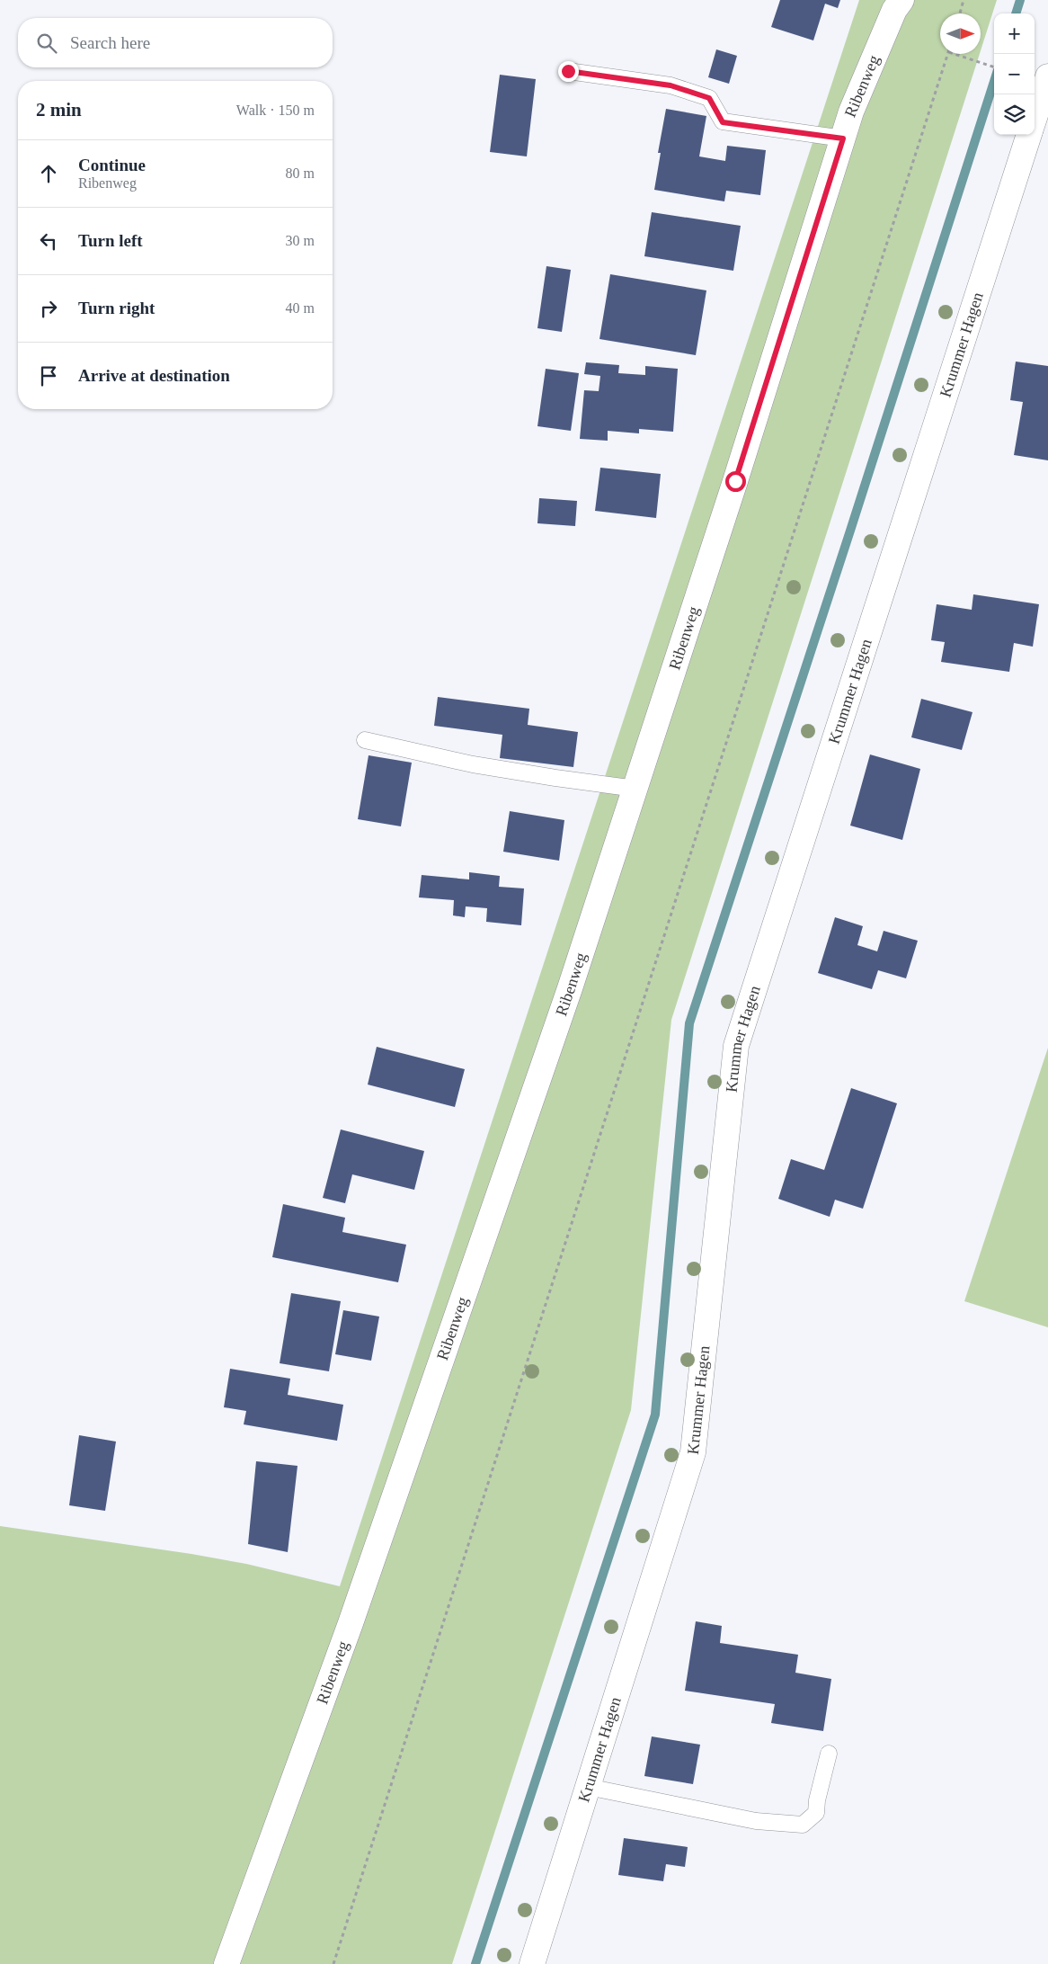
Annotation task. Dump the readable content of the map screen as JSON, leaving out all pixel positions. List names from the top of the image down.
{
  "streets": {
    "street": ["Ribenweg", "Krummer Hagen"]
  },
  "north": "right",
  "page": {
    "map_buttons": ["+", "−"],
    "search": "Search here",
    "heading": ["2 min", "Walk · 150 m"],
    "list": [
      ["Continue", "Ribenweg", "80 m"],
      ["Turn left", "30 m"],
      ["Turn right", "40 m"],
      "Arrive at destination"
    ]
  }
}
